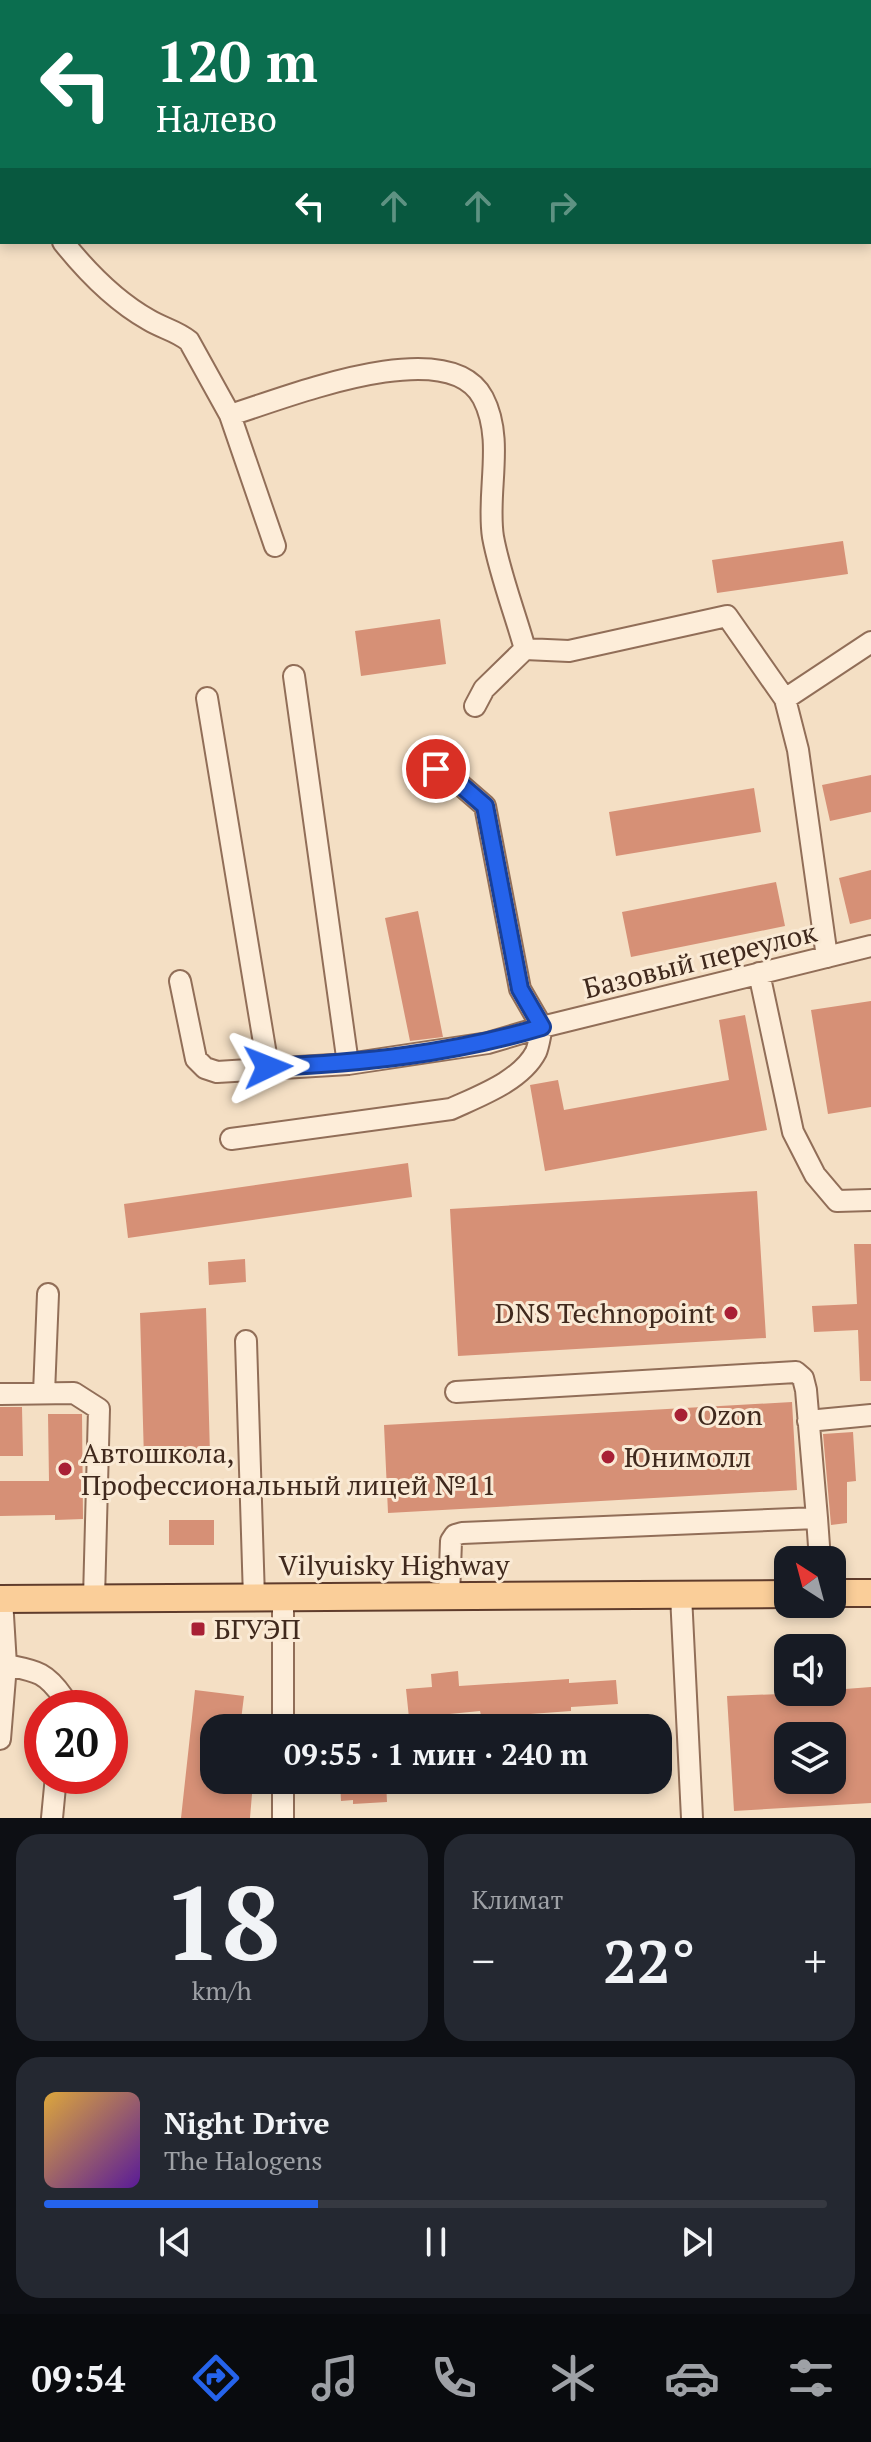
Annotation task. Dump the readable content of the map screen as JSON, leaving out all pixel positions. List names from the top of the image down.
{
  "streets": {
    "main road": ["Vilyuisky Highway"],
    "street": ["Базовый переулок"]
  },
  "places": {
    "other": [
      "DNS Technopoint",
      "Ozon",
      "Юнимолл",
      "Автошкола, Профессиональный лицей №11"
    ],
    "transit": ["БГУЭП"]
  },
  "north": "top left",
  "page": {
    "turn": ["120 m", "Налево"],
    "limit": "20",
    "trip": "09:55 · 1 мин · 240 m",
    "tile": [
      ["18", "km/h"],
      "Климат"
    ],
    "heat": ["−", "22°", "+"],
    "song": ["Night Drive", "The Halogens"],
    "tabs": "09:54"
  }
}
